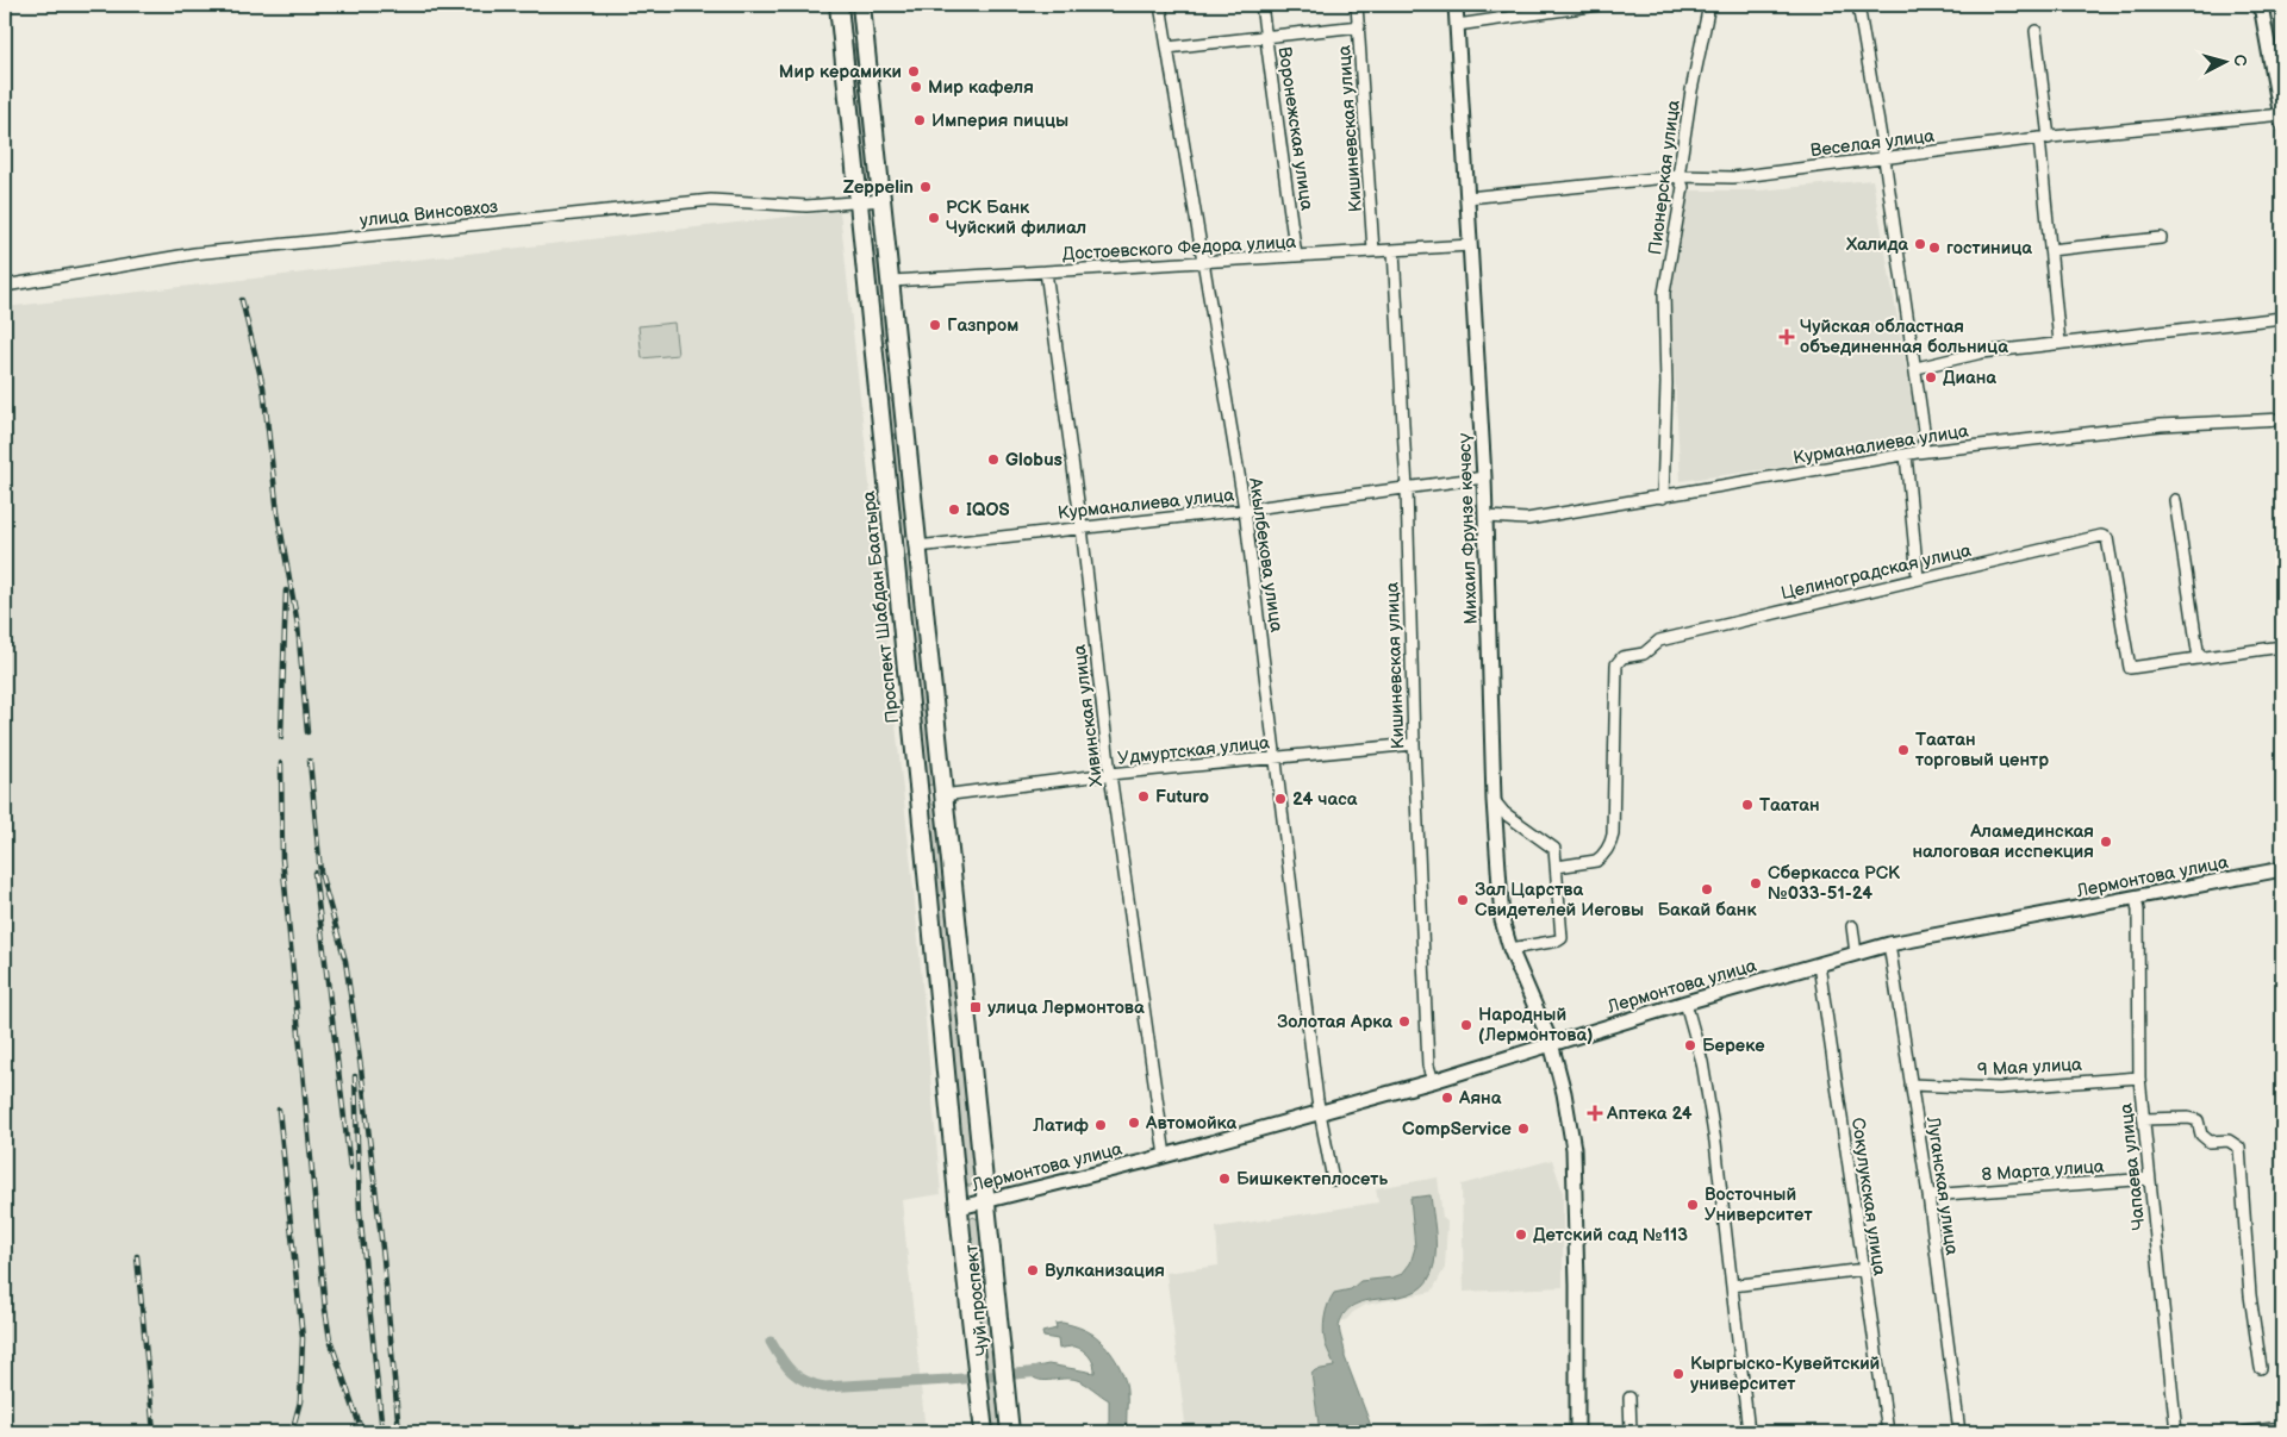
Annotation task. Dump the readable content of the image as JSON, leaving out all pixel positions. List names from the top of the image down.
{
  "streets": {
    "main road": [
      "Михаил Фрунзе көчөсү",
      "Проспект Шабдан Баатыра",
      "Лермонтова улица",
      "Чуй проспект"
    ],
    "street": [
      "Воронежская улица",
      "Кишиневская улица",
      "Веселая улица",
      "Пионерская улица",
      "улица Винсовхоз",
      "Достоевского Федора улица",
      "Курманалиева улица",
      "Акылбекова улица",
      "Целиноградская улица",
      "Хивинская улица",
      "Удмуртская улица",
      "9 Мая улица",
      "Чапаева улица",
      "8 Марта улица",
      "Луганская улица",
      "Сокулукская улица"
    ]
  },
  "crossings": [
    ["Воронежская улица", "Достоевского Федора улица"],
    ["Кишиневская улица", "Достоевского Федора улица"],
    ["Кишиневская улица", "Курманалиева улица"],
    ["Кишиневская улица", "Удмуртская улица"],
    ["Кишиневская улица", "Лермонтова улица"],
    ["Веселая улица", "Пионерская улица"],
    ["Веселая улица", "Михаил Фрунзе көчөсү"],
    ["Пионерская улица", "Курманалиева улица"],
    ["улица Винсовхоз", "Проспект Шабдан Баатыра"],
    ["Достоевского Федора улица", "Михаил Фрунзе көчөсү"],
    ["Достоевского Федора улица", "Акылбекова улица"],
    ["Достоевского Федора улица", "Хивинская улица"],
    ["Курманалиева улица", "Михаил Фрунзе көчөсү"],
    ["Курманалиева улица", "Акылбекова улица"],
    ["Курманалиева улица", "Хивинская улица"],
    ["Михаил Фрунзе көчөсү", "Лермонтова улица"],
    ["Акылбекова улица", "Удмуртская улица"],
    ["Акылбекова улица", "Лермонтова улица"],
    ["Проспект Шабдан Баатыра", "Лермонтова улица"],
    ["Проспект Шабдан Баатыра", "Чуй проспект"],
    ["Хивинская улица", "Удмуртская улица"],
    ["Хивинская улица", "Лермонтова улица"],
    ["Лермонтова улица", "Чапаева улица"],
    ["Лермонтова улица", "Луганская улица"],
    ["Лермонтова улица", "Сокулукская улица"],
    ["Лермонтова улица", "Чуй проспект"],
    ["9 Мая улица", "Чапаева улица"],
    ["9 Мая улица", "Луганская улица"],
    ["Чапаева улица", "8 Марта улица"],
    ["8 Марта улица", "Луганская улица"]
  ],
  "places": {
    "other": [
      "Мир керамики",
      "Мир кафеля",
      "Империя пиццы",
      "Zeppelin",
      "РСК Банк Чуйский филиал",
      "Халида",
      "гостиница",
      "Газпром",
      "Диана",
      "Globus",
      "IQOS",
      "Таатан торговый центр",
      "Futuro",
      "24 часа",
      "Таатан",
      "Аламединская налоговая исспекция",
      "Сберкасса РСК №033-51-24",
      "Бакай банк",
      "Зал Царства Свидетелей Иеговы",
      "Золотая Арка",
      "Народный (Лермонтова)",
      "Береке",
      "Аяна",
      "Автомойка",
      "Латиф",
      "CompService",
      "Бишкектеплосеть",
      "Восточный Университет",
      "Детский сад №113",
      "Вулканизация",
      "Кыргыско-Кувейтский университет"
    ],
    "health": ["Чуйская областная объединенная больница", "Аптека 24"],
    "transit": ["улица Лермонтова"]
  },
  "north": "right"
}
